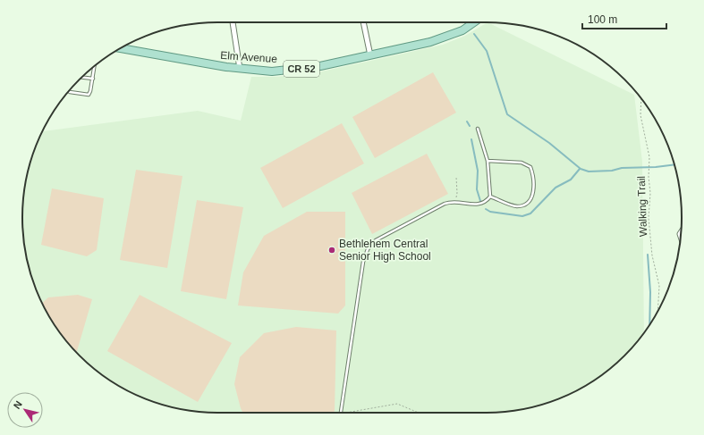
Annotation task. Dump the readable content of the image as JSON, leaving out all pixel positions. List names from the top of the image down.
{
  "streets": {
    "main road": ["Elm Avenue", "CR 52"],
    "path": ["Walking Trail"]
  },
  "places": ["Bethlehem Central Senior High School"],
  "scale_bar": "100 m",
  "north": "top left"
}
